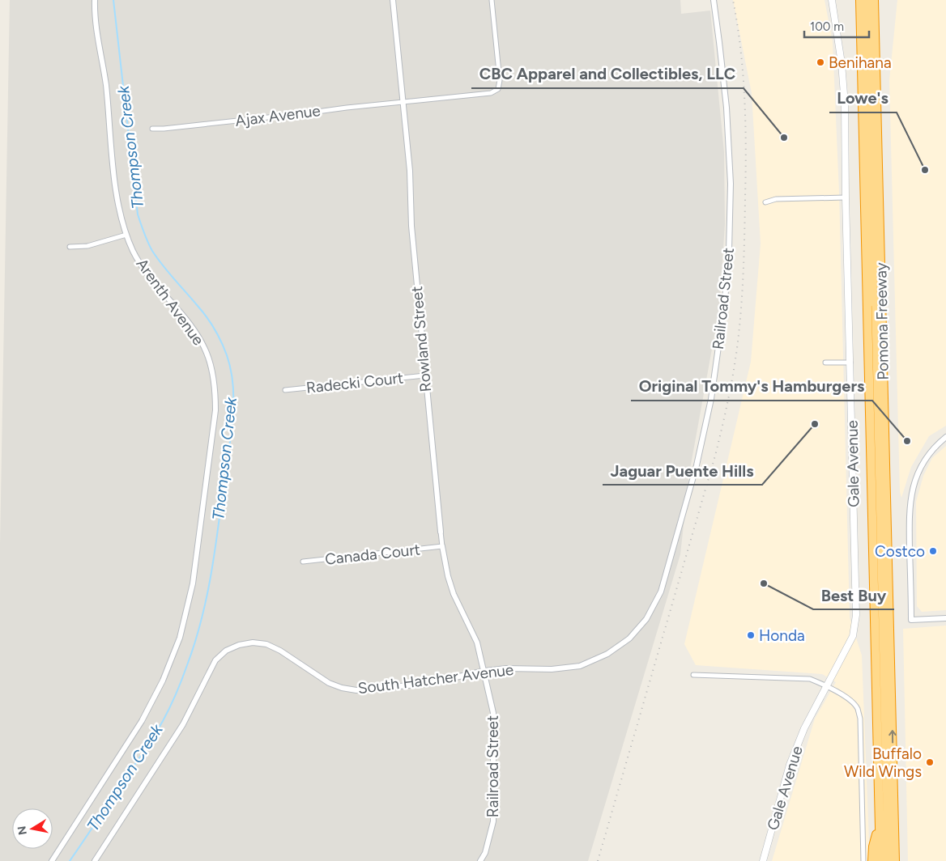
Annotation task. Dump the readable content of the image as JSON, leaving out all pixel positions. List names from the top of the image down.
{
  "streets": {
    "highway": ["Pomona Freeway"],
    "main road": ["Gale Avenue"],
    "street": [
      "Ajax Avenue",
      "Railroad Street",
      "Arenth Avenue",
      "Rowland Street",
      "Radecki Court",
      "Canada Court",
      "South Hatcher Avenue"
    ]
  },
  "crossings": [
    ["Ajax Avenue", "Rowland Street"],
    ["Railroad Street", "Rowland Street"],
    ["Railroad Street", "South Hatcher Avenue"],
    ["Rowland Street", "Radecki Court"],
    ["Rowland Street", "Canada Court"],
    ["Rowland Street", "South Hatcher Avenue"]
  ],
  "water": ["Thompson Creek"],
  "places": [
    "Benihana",
    "CBC Apparel and Collectibles, LLC",
    "Lowe's",
    "Jaguar Puente Hills",
    "Original Tommy's Hamburgers",
    "Costco",
    "Best Buy",
    "Honda",
    "Buffalo Wild Wings"
  ],
  "scale_bar": "100 m",
  "north": "left"
}
